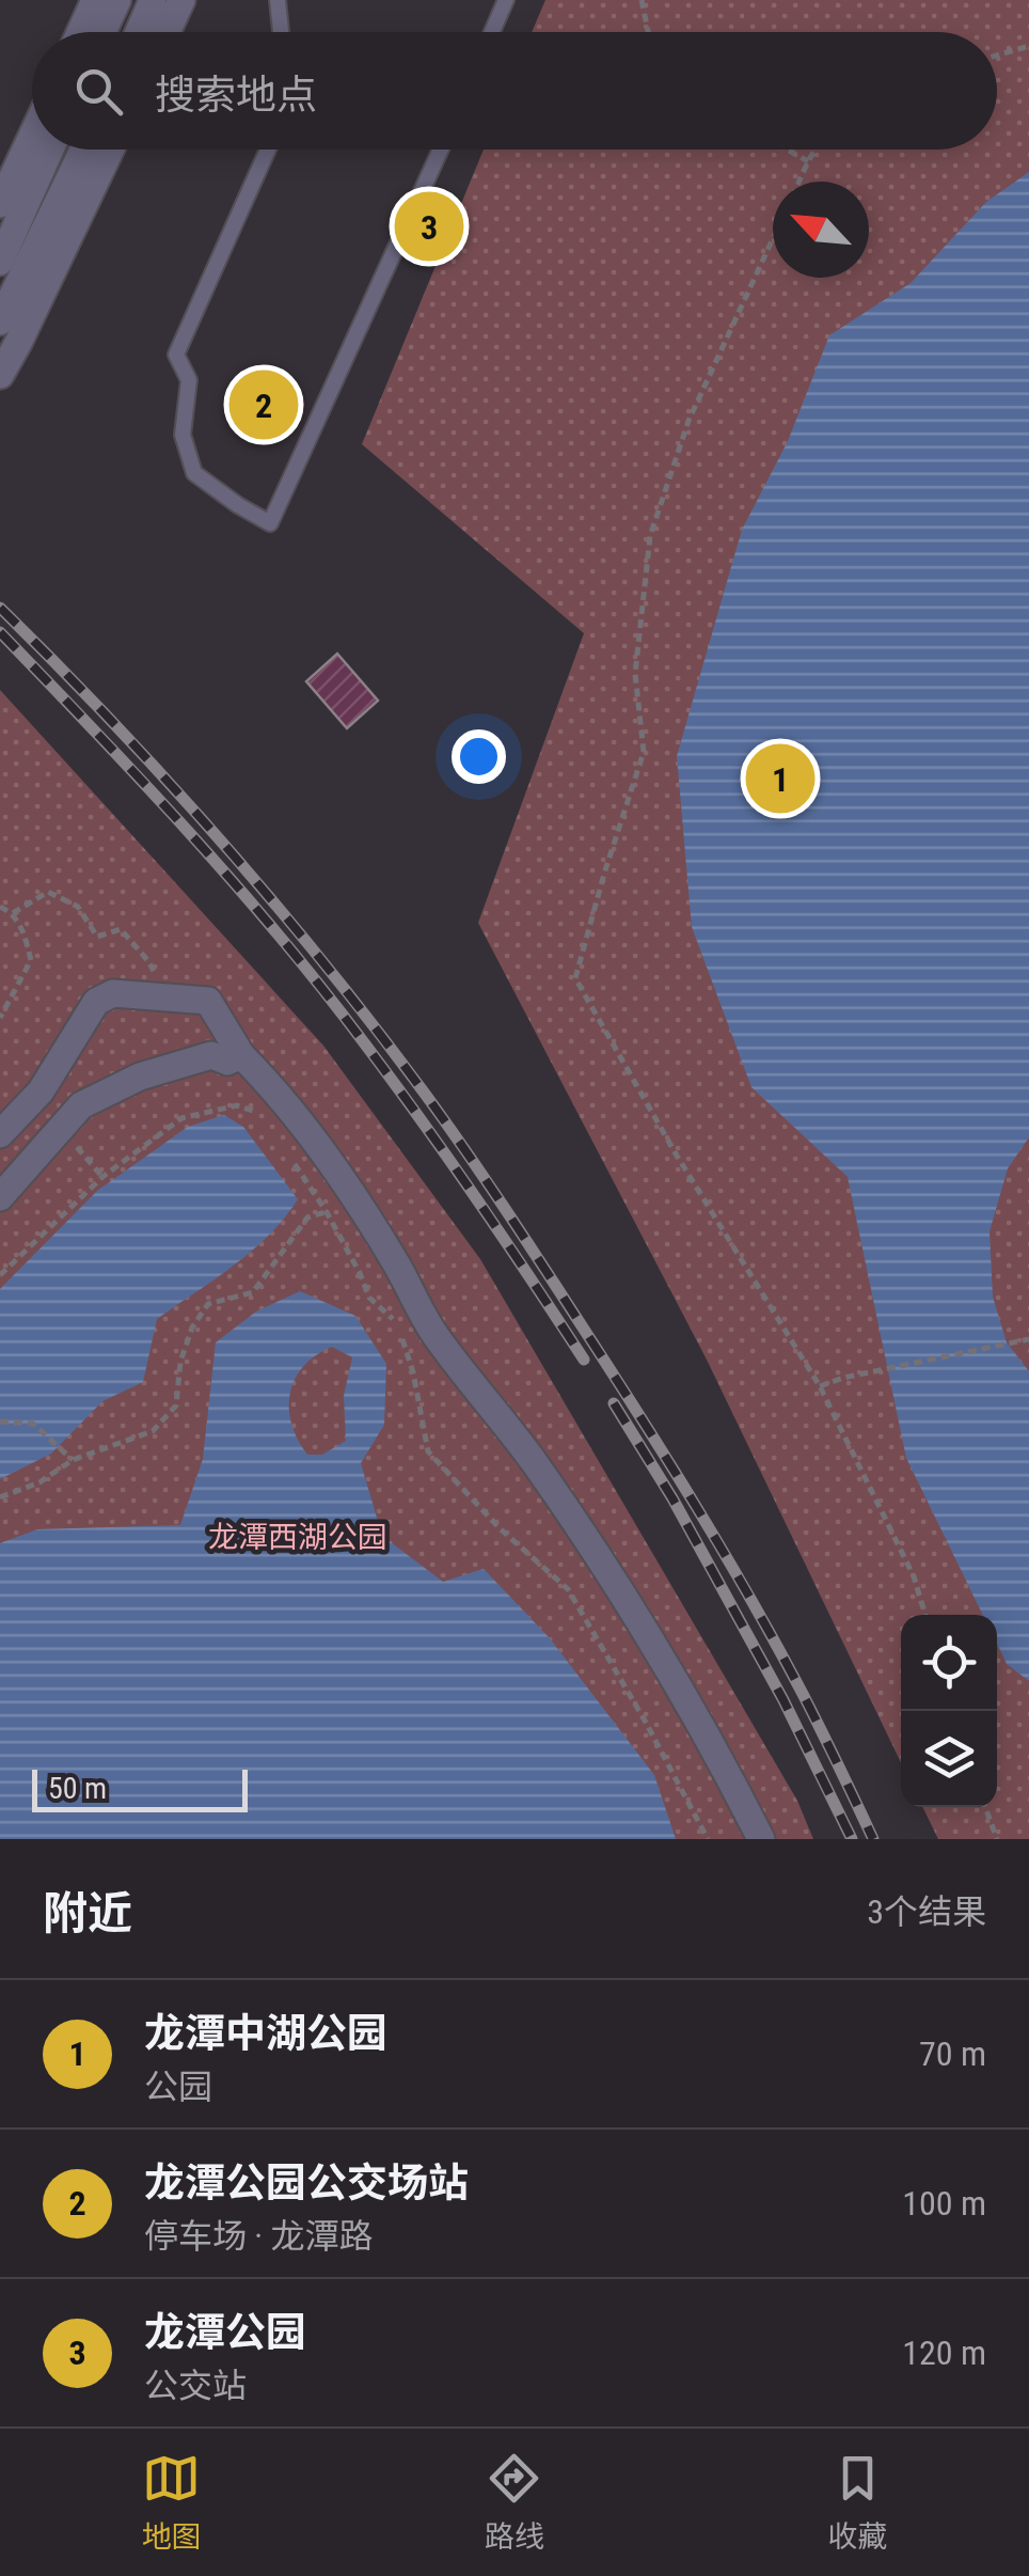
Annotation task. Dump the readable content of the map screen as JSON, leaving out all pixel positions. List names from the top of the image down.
{
  "parks": ["龙潭西湖公园"],
  "scale_bar": "50 m",
  "north": "top left",
  "page": {
    "search": "搜索地点",
    "pins": ["3", "2", "1"],
    "scale": "50 m",
    "heading": ["附近", "3个结果"],
    "list": [
      {
        "mark": "1",
        "name": "龙潭中湖公园",
        "note": "公园",
        "value": "70 m"
      },
      {
        "mark": "2",
        "name": "龙潭公园公交场站",
        "note": "停车场 · 龙潭路",
        "value": "100 m"
      },
      {
        "mark": "3",
        "name": "龙潭公园",
        "note": "公交站",
        "value": "120 m"
      }
    ],
    "nav": ["地图", "路线", "收藏"]
  }
}
